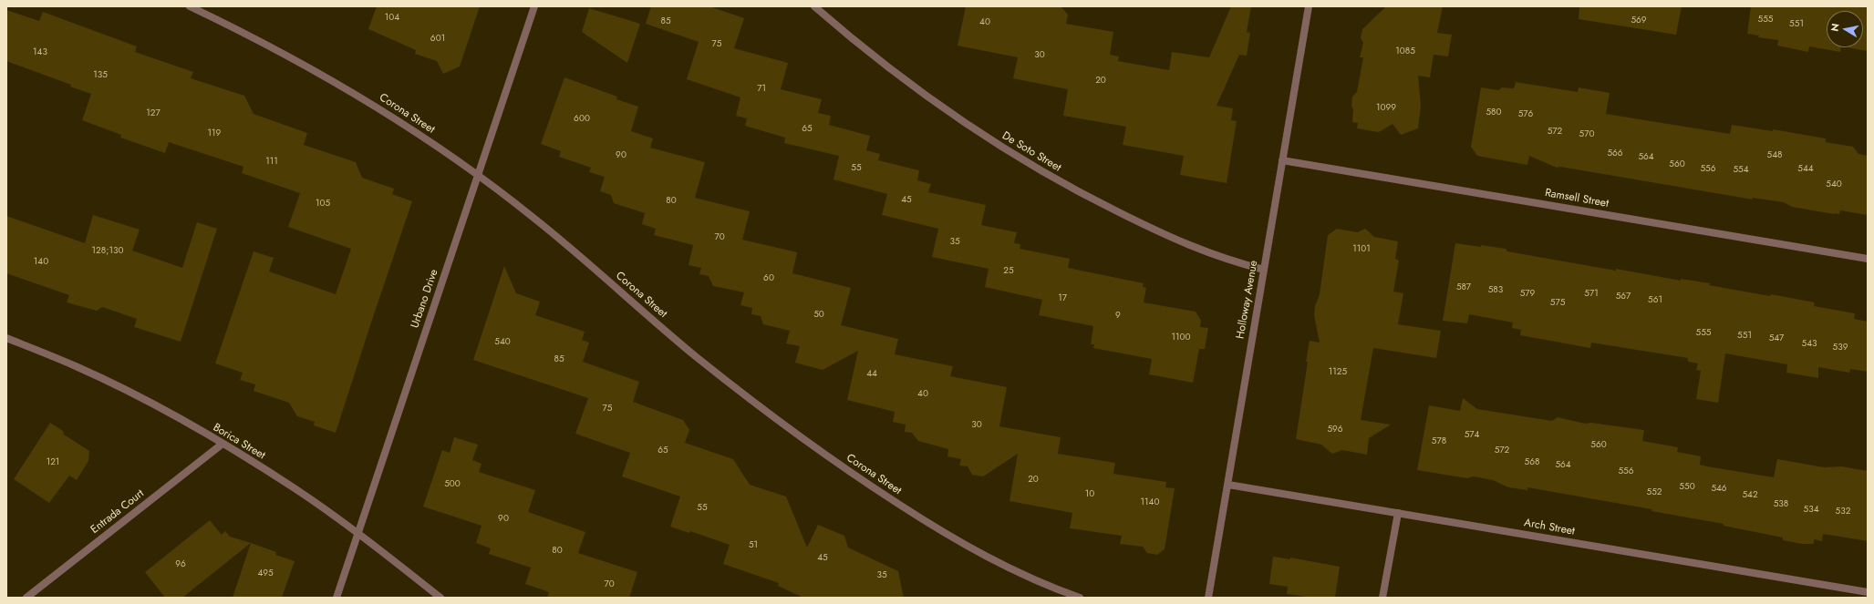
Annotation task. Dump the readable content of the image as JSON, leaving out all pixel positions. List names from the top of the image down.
{
  "streets": {
    "street": [
      "Corona Street",
      "De Soto Street",
      "Ramsell Street",
      "Urbano Drive",
      "Holloway Avenue",
      "Borica Street",
      "Entrada Court",
      "Arch Street"
    ]
  },
  "crossings": [
    ["Corona Street", "Urbano Drive"],
    ["De Soto Street", "Holloway Avenue"],
    ["Ramsell Street", "Holloway Avenue"],
    ["Urbano Drive", "Borica Street"],
    ["Holloway Avenue", "Arch Street"],
    ["Borica Street", "Entrada Court"]
  ],
  "house_numbers": [
    "104",
    "555",
    "569",
    "85",
    "40",
    "551",
    "601",
    "75",
    "1085",
    "143",
    "30",
    "135",
    "20",
    "71",
    "1099",
    "580",
    "127",
    "576",
    "600",
    "65",
    "572",
    "119",
    "570",
    "566",
    "90",
    "548",
    "564",
    "111",
    "560",
    "55",
    "556",
    "544",
    "554",
    "540",
    "45",
    "80",
    "105",
    "70",
    "35",
    "1101",
    "128;130",
    "140",
    "25",
    "60",
    "587",
    "583",
    "579",
    "571",
    "567",
    "17",
    "561",
    "575",
    "50",
    "9",
    "555",
    "551",
    "1100",
    "547",
    "540",
    "543",
    "539",
    "85",
    "1125",
    "44",
    "40",
    "75",
    "30",
    "596",
    "574",
    "578",
    "560",
    "65",
    "572",
    "121",
    "568",
    "564",
    "556",
    "20",
    "500",
    "550",
    "546",
    "552",
    "10",
    "542",
    "1140",
    "538",
    "55",
    "534",
    "532",
    "90",
    "51",
    "80",
    "45",
    "96",
    "495",
    "35",
    "70"
  ],
  "north": "left"
}
